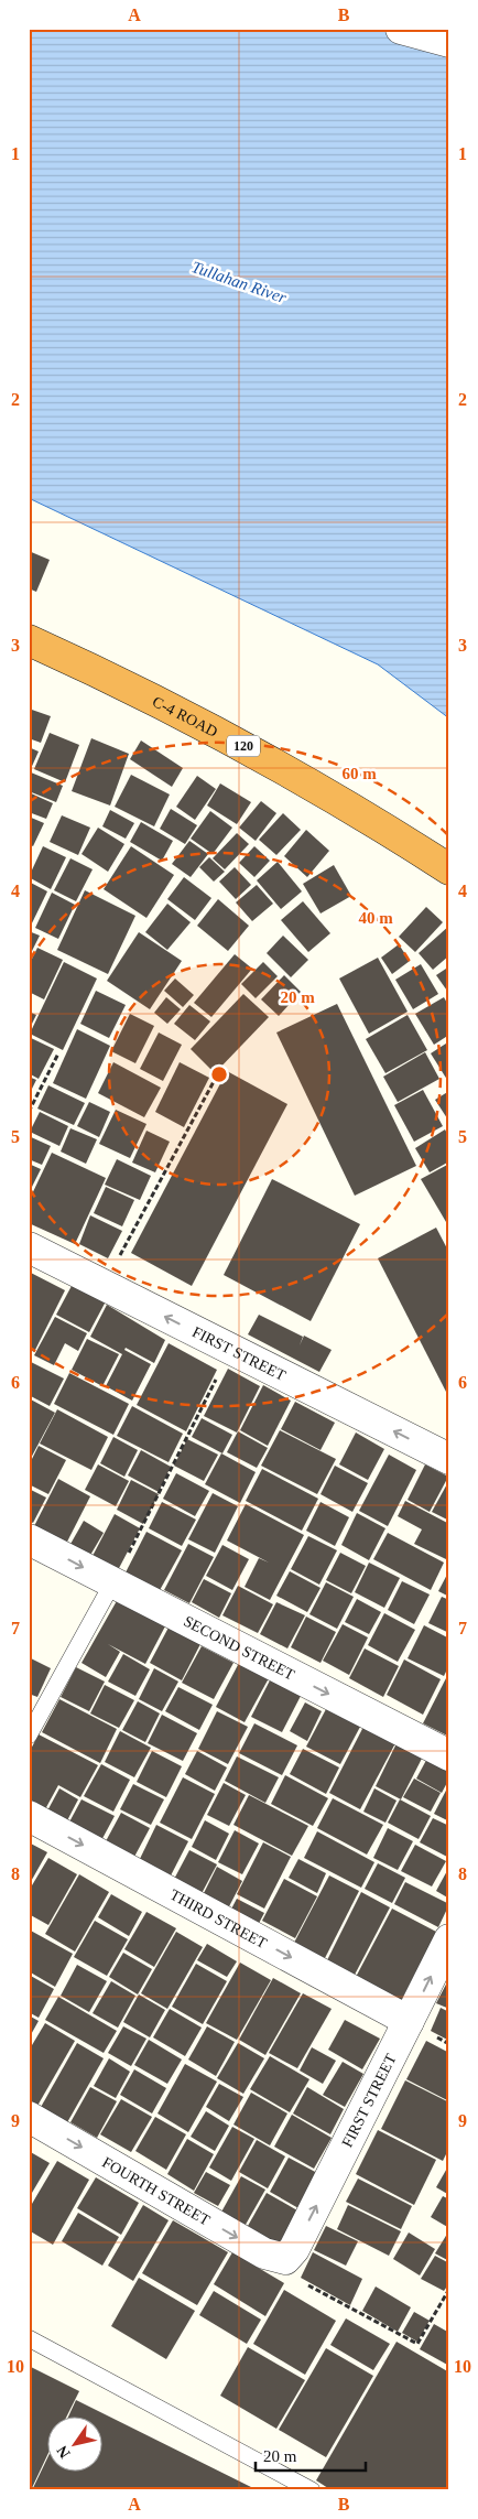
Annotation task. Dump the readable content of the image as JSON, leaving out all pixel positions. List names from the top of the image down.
{
  "streets": {
    "highway": ["C-4 ROAD", "120"],
    "street": [
      "FIRST STREET",
      "SECOND STREET",
      "THIRD STREET",
      "FOURTH STREET"
    ]
  },
  "crossings": [
    ["FIRST STREET", "THIRD STREET"],
    ["FIRST STREET", "FOURTH STREET"]
  ],
  "one_way": ["SECOND STREET", "THIRD STREET", "FOURTH STREET"],
  "water": ["Tullahan River"],
  "scale_bar": "20 m",
  "north": "bottom left",
  "grid": {
    "columns": ["A", "B"],
    "rows": [
      "1",
      "2",
      "3",
      "4",
      "5",
      "6",
      "7",
      "8",
      "9",
      "10"
    ]
  },
  "rings": ["60 m", "40 m", "20 m"]
}
